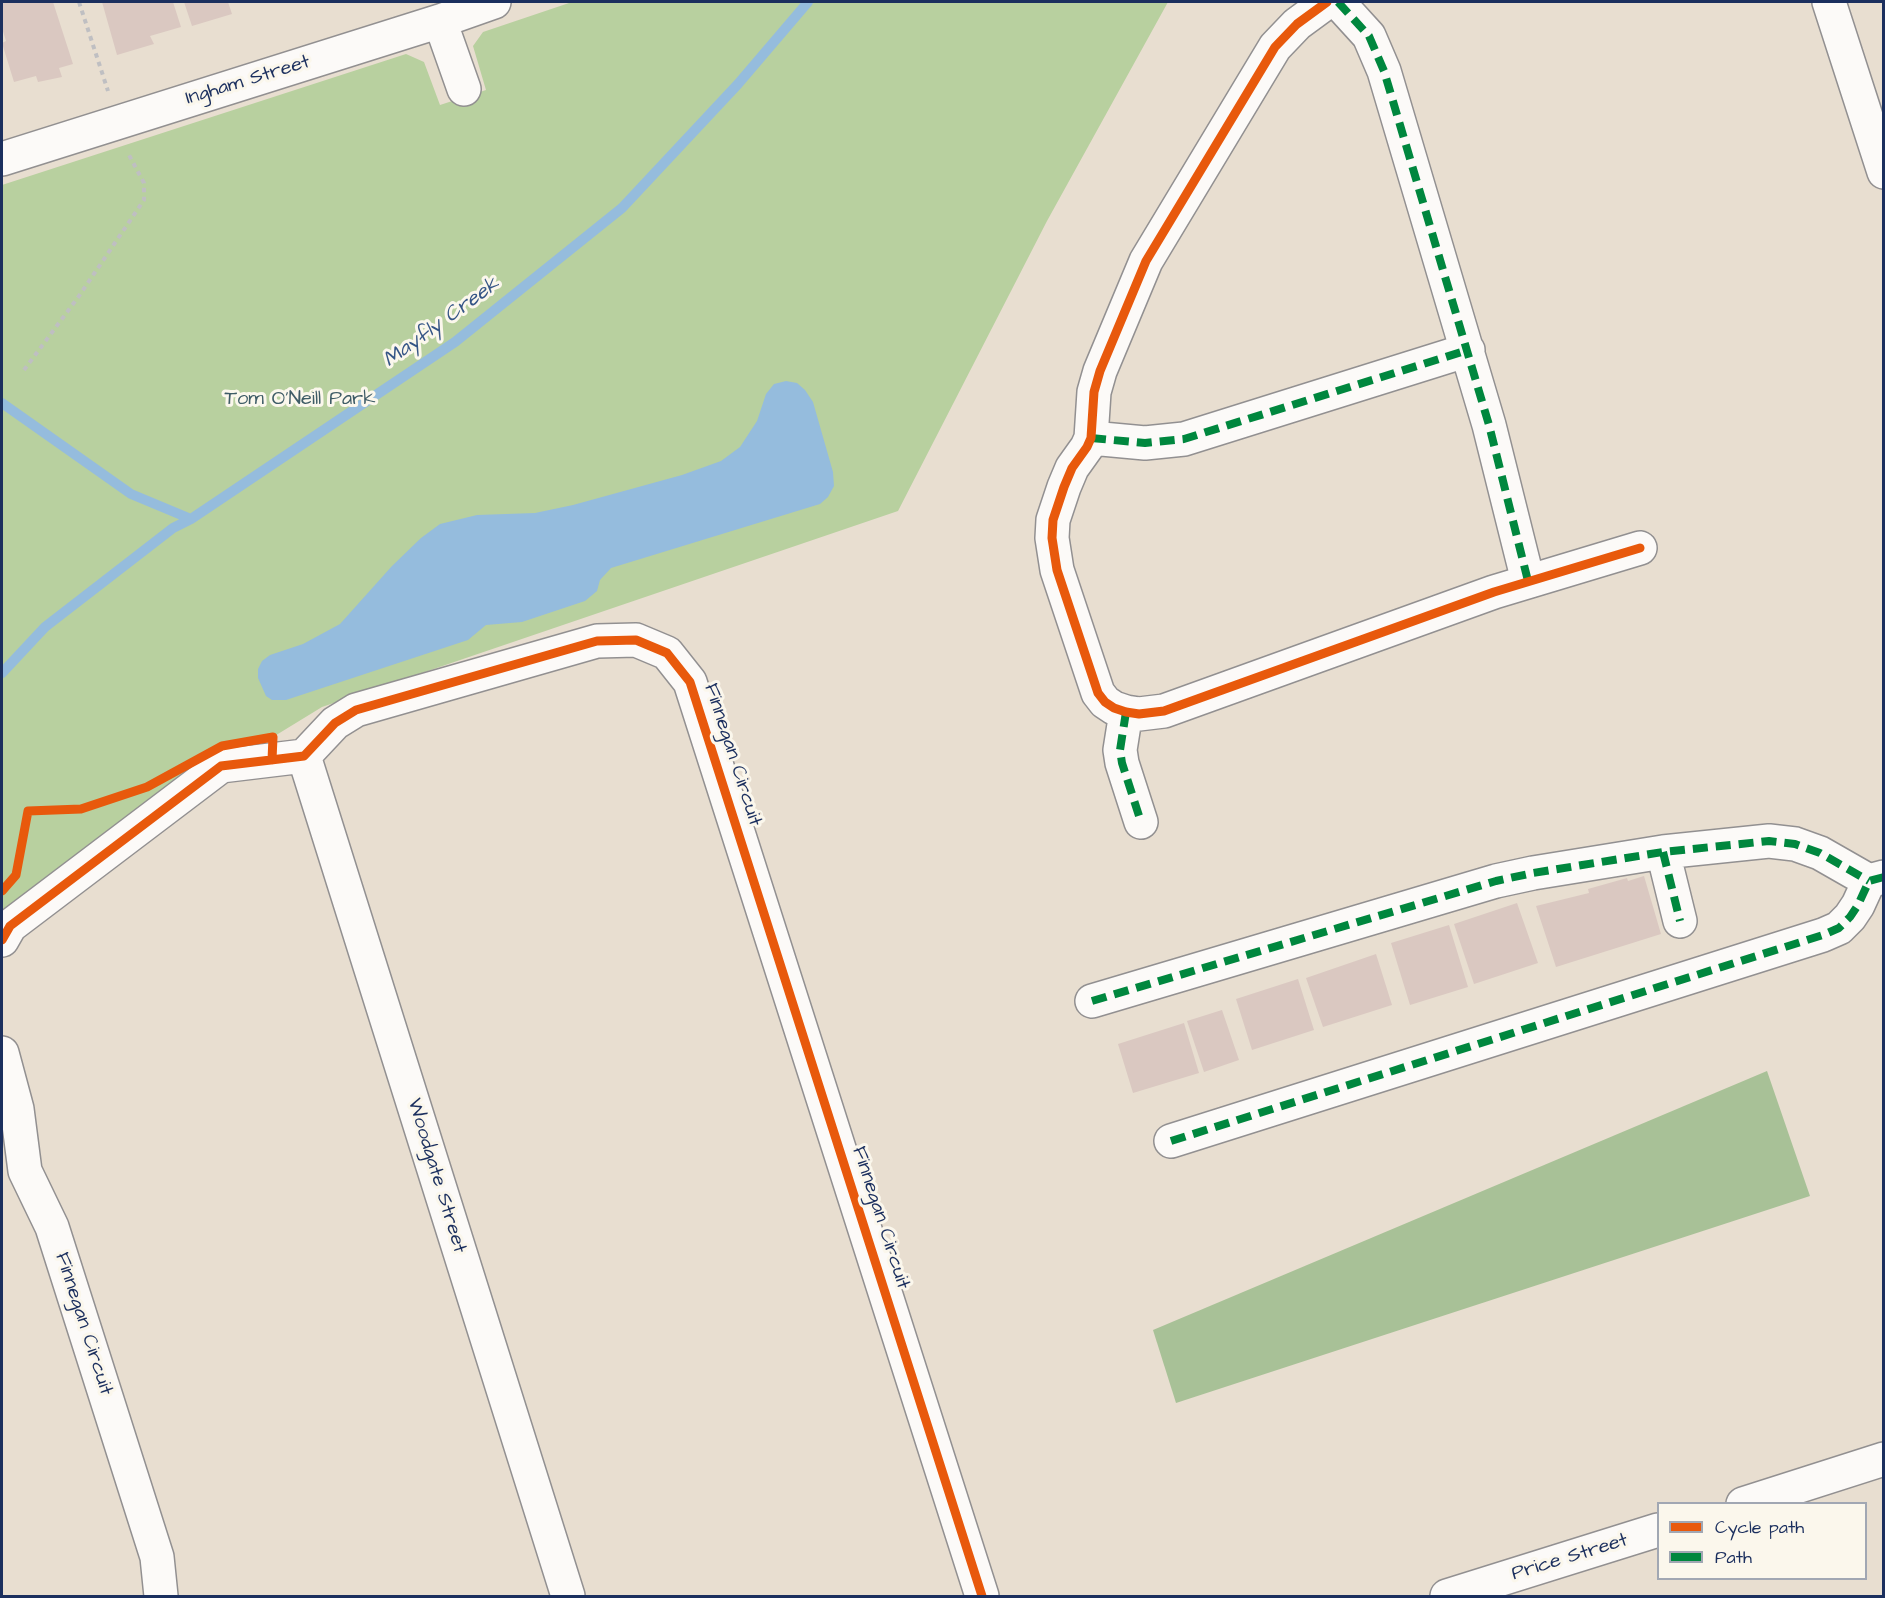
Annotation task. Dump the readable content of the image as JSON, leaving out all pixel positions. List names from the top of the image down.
{
  "streets": {
    "street": [
      "Ingham Street",
      "Finnegan Circuit",
      "Woodgate Street",
      "Price Street"
    ]
  },
  "crossings": [
    ["Finnegan Circuit", "Woodgate Street"]
  ],
  "water": ["Mayfly Creek"],
  "parks": ["Tom O'Neill Park"],
  "legend": ["Cycle path", "Path"]
}
